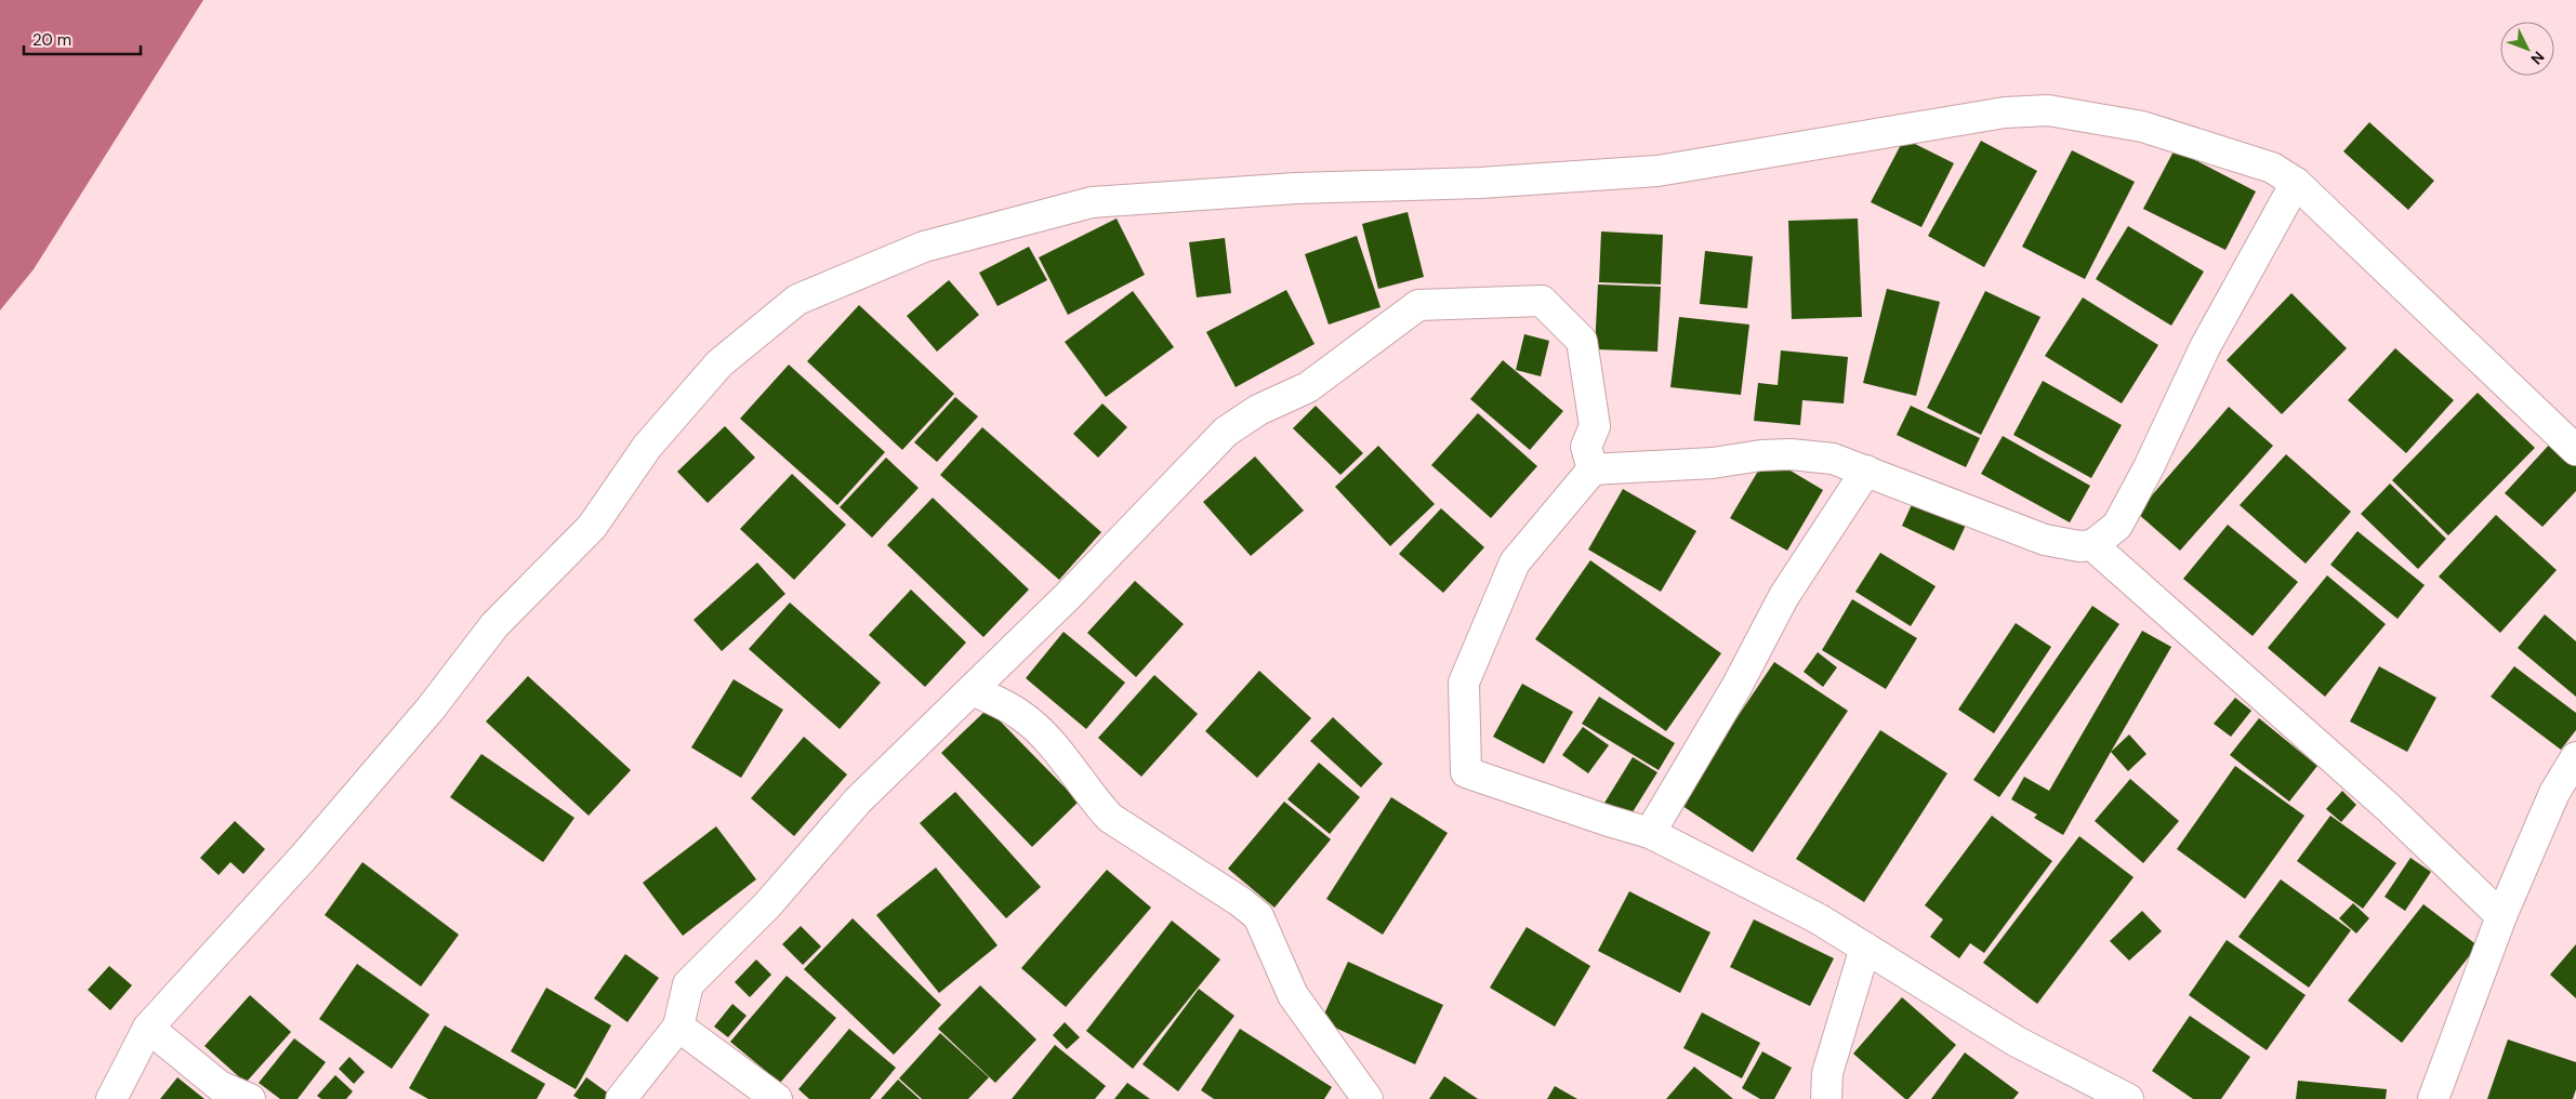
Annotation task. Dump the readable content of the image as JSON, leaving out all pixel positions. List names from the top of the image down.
{
  "scale_bar": "20 m",
  "north": "bottom right"
}
